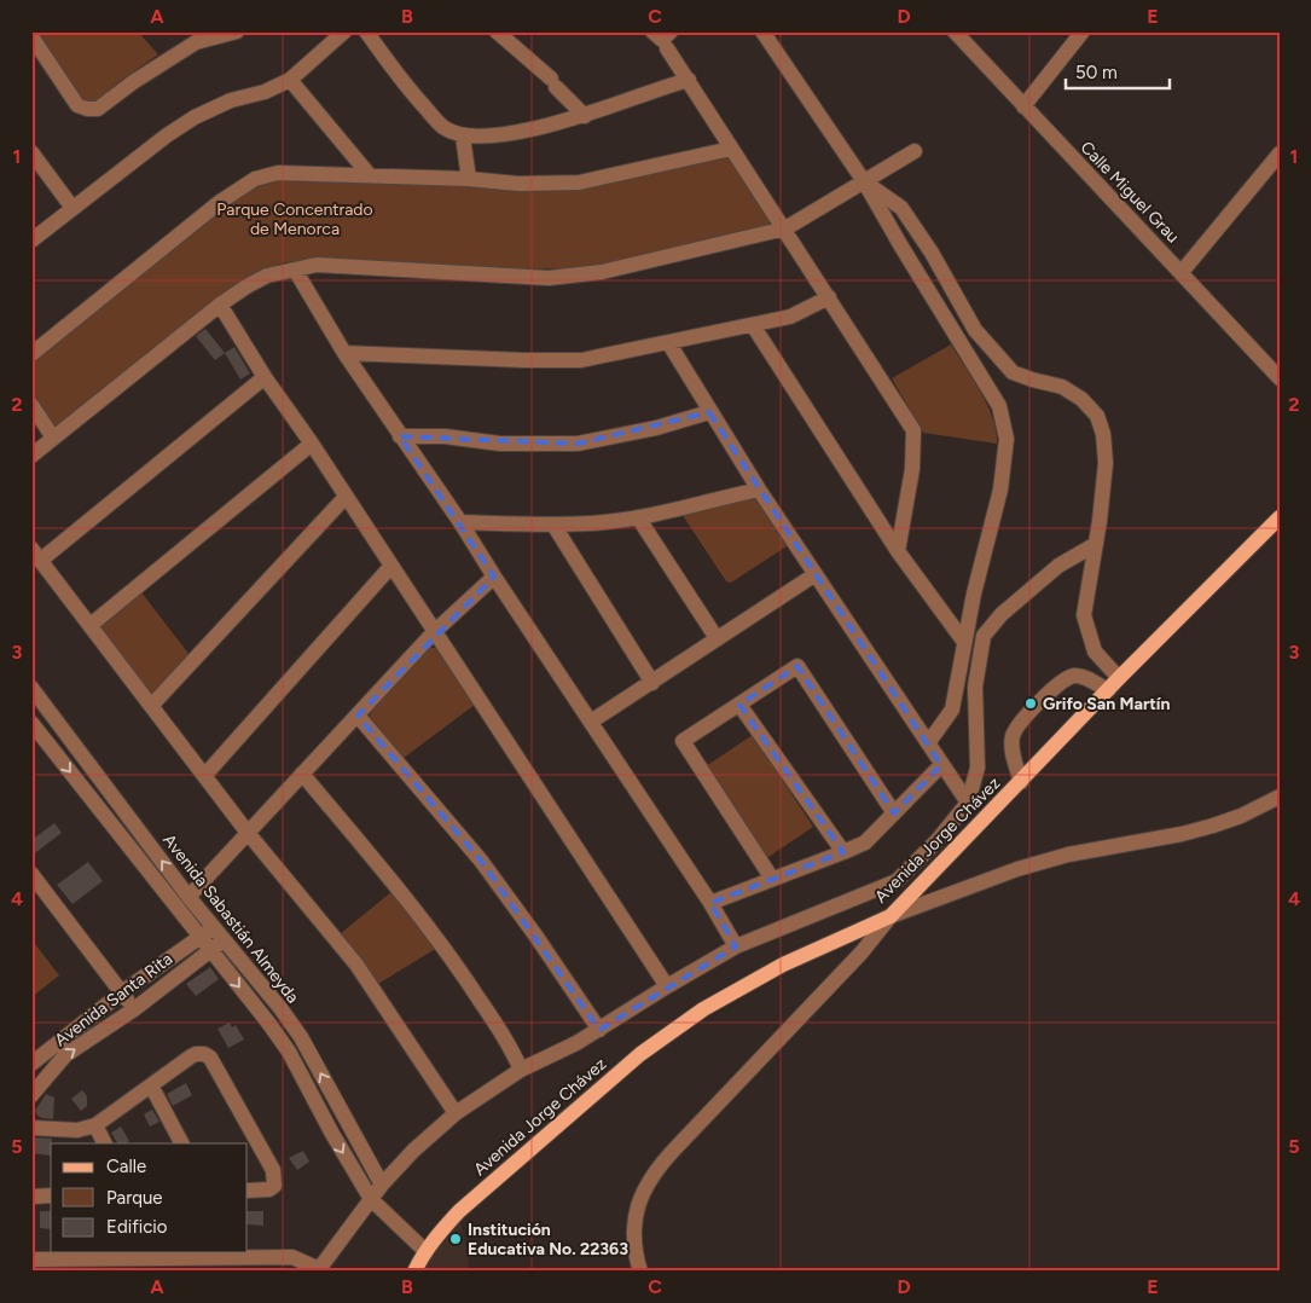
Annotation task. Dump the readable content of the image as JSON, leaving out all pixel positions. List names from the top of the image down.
{
  "streets": {
    "main road": ["Avenida Jorge Chávez"],
    "street": ["Calle Miguel Grau", "Avenida Sabastián Almeyda", "Avenida Santa Rita"]
  },
  "crossings": [
    ["Avenida Jorge Chávez", "Avenida Sabastián Almeyda"],
    ["Avenida Sabastián Almeyda", "Avenida Santa Rita"]
  ],
  "parks": ["Parque Concentrado de Menorca"],
  "places": ["Grifo San Martín", "Institución Educativa No. 22363"],
  "legend": ["Calle", "Parque", "Edificio"],
  "scale_bar": "50 m",
  "grid": {
    "columns": [
      "A",
      "B",
      "C",
      "D",
      "E"
    ],
    "rows": [
      "1",
      "2",
      "3",
      "4",
      "5"
    ]
  }
}
